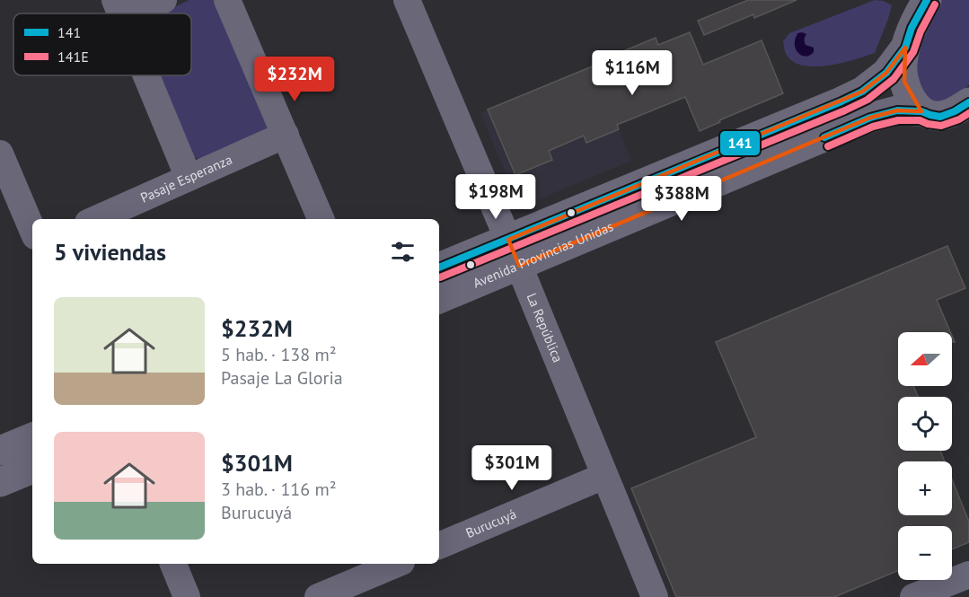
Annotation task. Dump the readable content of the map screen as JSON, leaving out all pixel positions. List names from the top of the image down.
{
  "streets": {
    "main road": ["Avenida Provincias Unidas"],
    "street": ["Pasaje Esperanza", "La República", "Burucuyá"]
  },
  "crossings": [
    ["Avenida Provincias Unidas", "La República"],
    ["La República", "Burucuyá"]
  ],
  "lines": ["transit line 141", "transit line 141E"],
  "legend": ["141", "141E"],
  "north": "left",
  "page": {
    "price": [
      "$116M",
      "$232M",
      "$198M",
      "$388M",
      "$301M"
    ],
    "heading": "5 viviendas",
    "list": [
      {
        "name": "$232M",
        "note": "5 hab. · 138 m² · Pasaje La Gloria"
      },
      {
        "name": "$301M",
        "note": "3 hab. · 116 m² · Burucuyá"
      }
    ],
    "map_buttons": ["+", "−"]
  }
}
